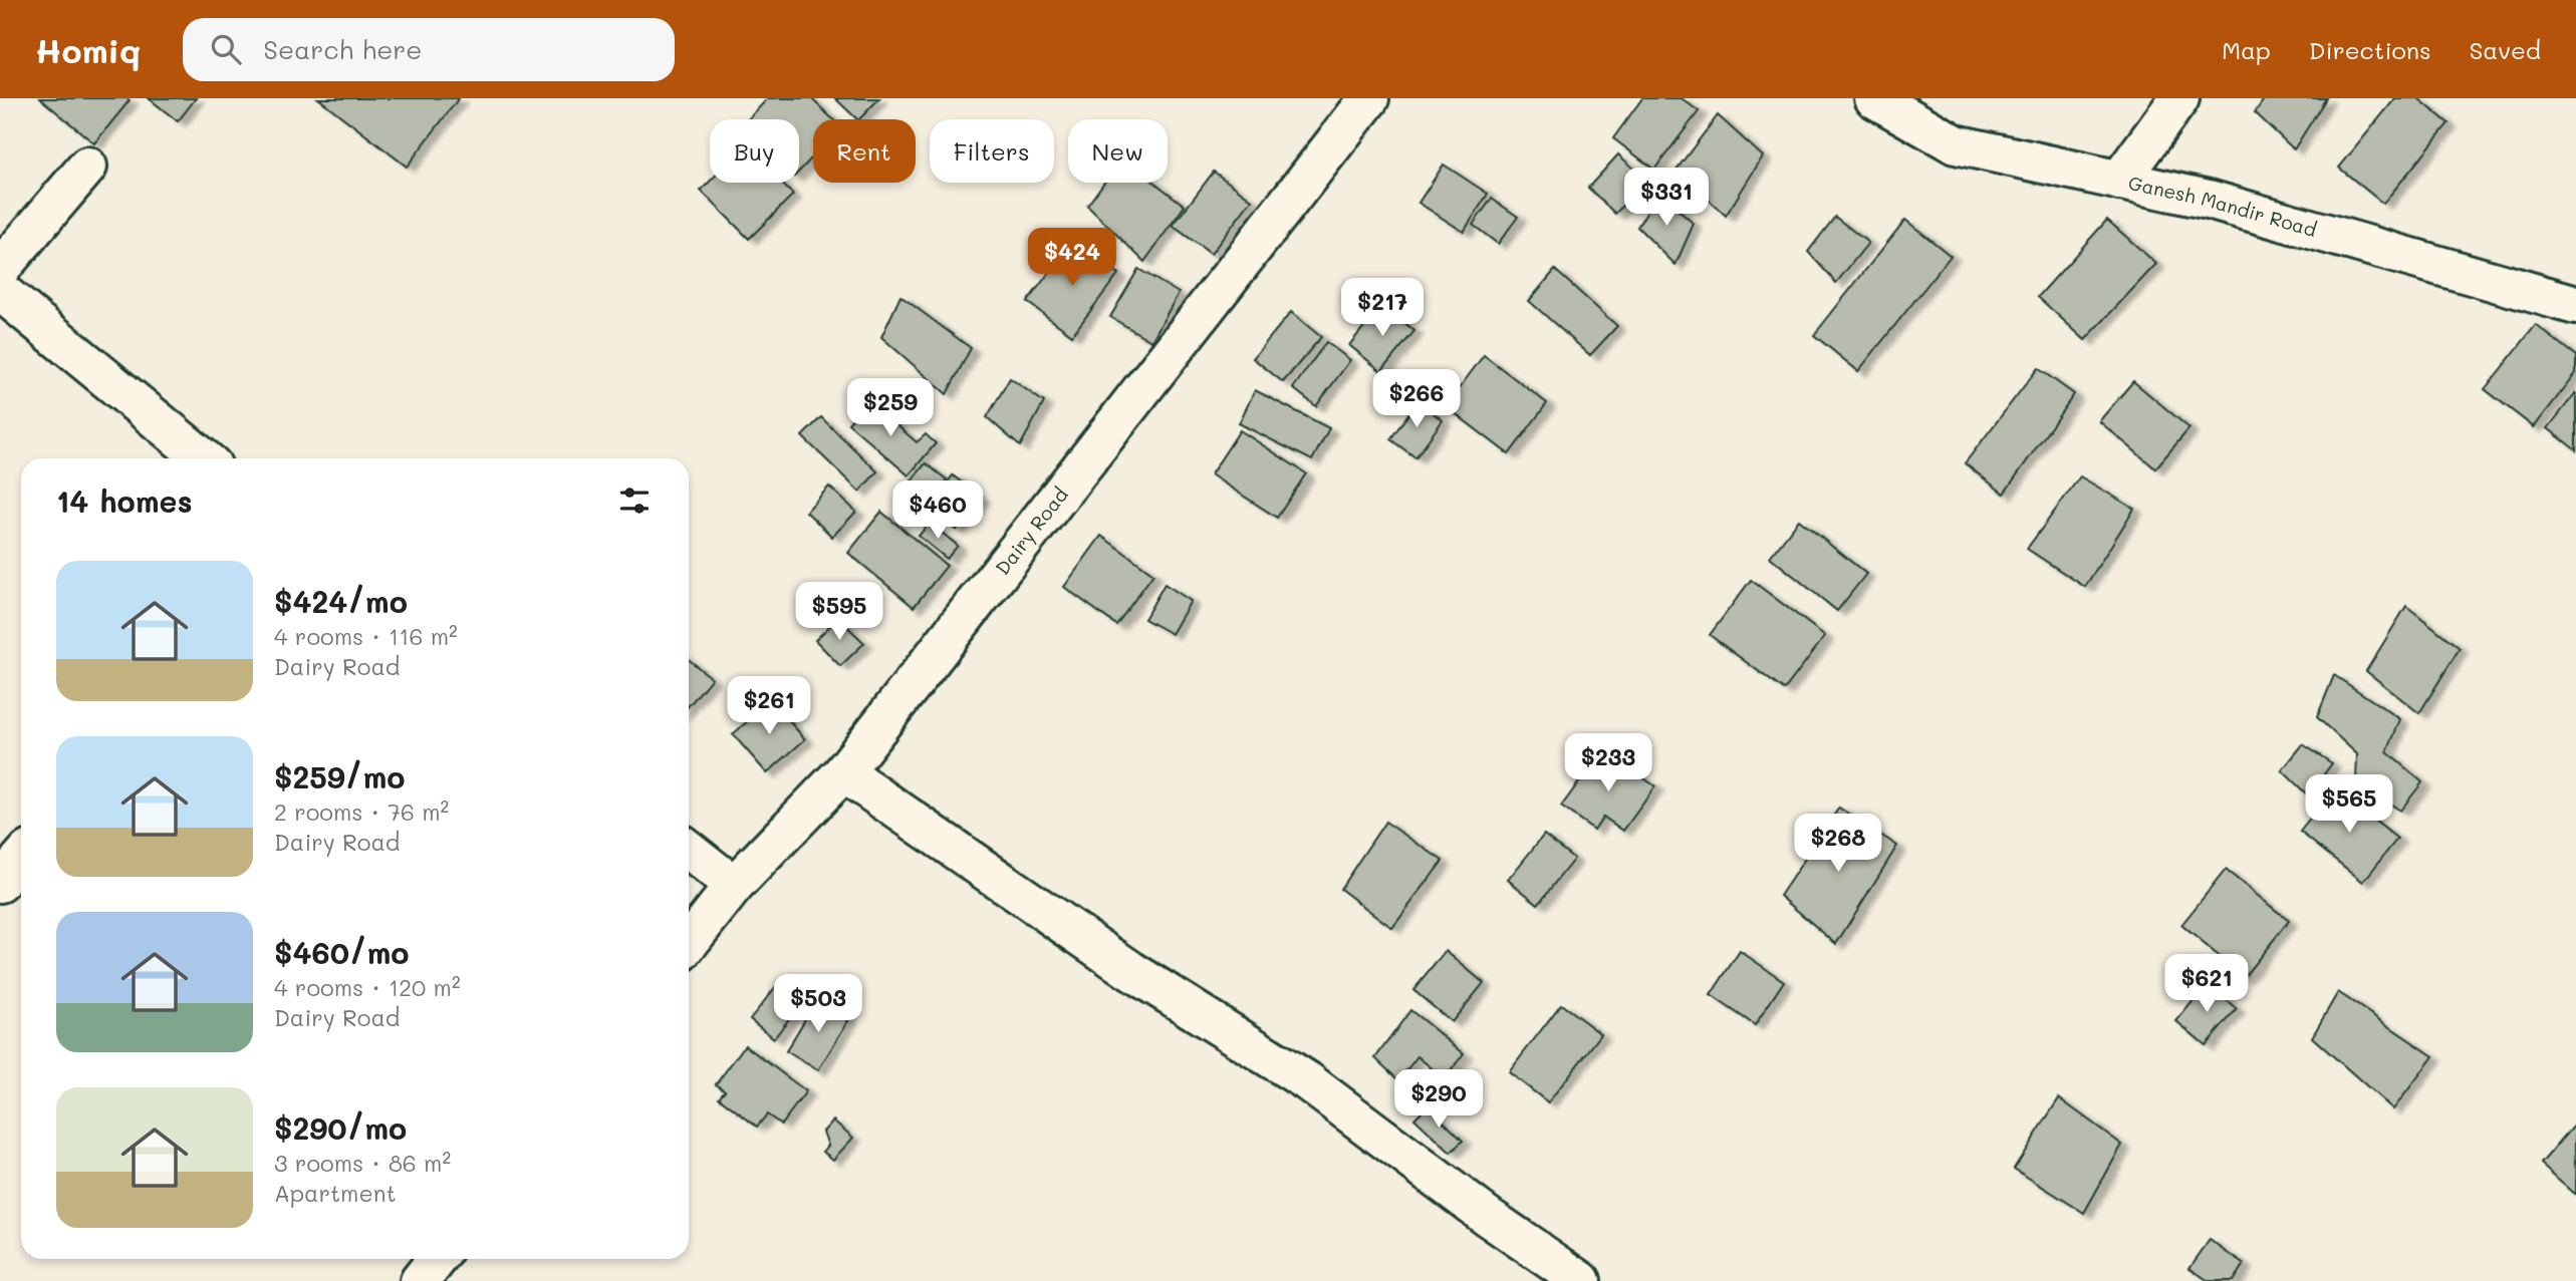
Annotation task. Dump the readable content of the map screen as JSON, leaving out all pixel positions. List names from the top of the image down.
{
  "streets": {
    "street": ["Ganesh Mandir Road", "Dairy Road"]
  },
  "page": {
    "header": "Homiq",
    "search": "Search here",
    "nav": ["Map", "Directions", "Saved"],
    "chip": [
      "Buy",
      "Rent",
      "Filters",
      "New"
    ],
    "price": [
      "$331",
      "$424",
      "$217",
      "$266",
      "$259",
      "$460",
      "$595",
      "$261",
      "$233",
      "$565",
      "$268",
      "$621",
      "$503",
      "$290"
    ],
    "heading": "14 homes",
    "list": [
      {
        "name": "$424/mo",
        "note": "4 rooms · 116 m² · Dairy Road"
      },
      {
        "name": "$259/mo",
        "note": "2 rooms · 76 m² · Dairy Road"
      },
      {
        "name": "$460/mo",
        "note": "4 rooms · 120 m² · Dairy Road"
      },
      {
        "name": "$290/mo",
        "note": "3 rooms · 86 m² · Apartment"
      }
    ]
  }
}
